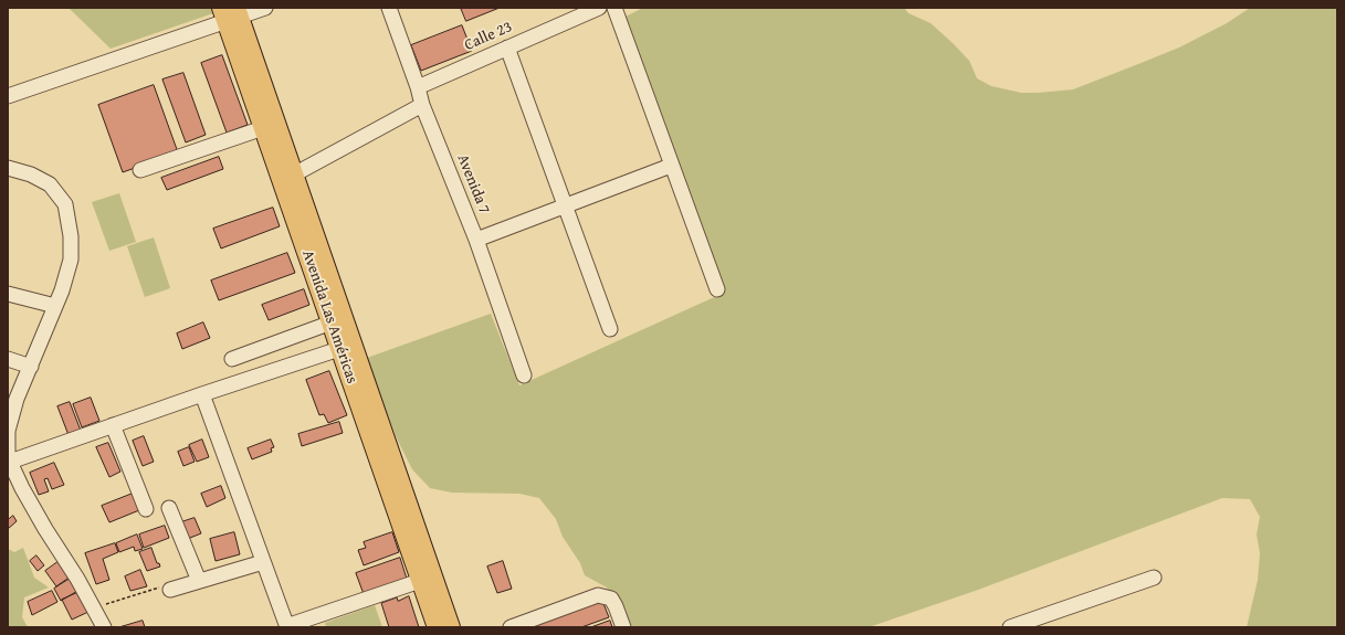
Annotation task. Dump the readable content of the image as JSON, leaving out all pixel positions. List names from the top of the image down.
{
  "streets": {
    "main road": ["Avenida Las Américas"],
    "street": ["Calle 23", "Avenida 7"]
  },
  "crossings": [
    ["Calle 23", "Avenida 7"]
  ]
}
